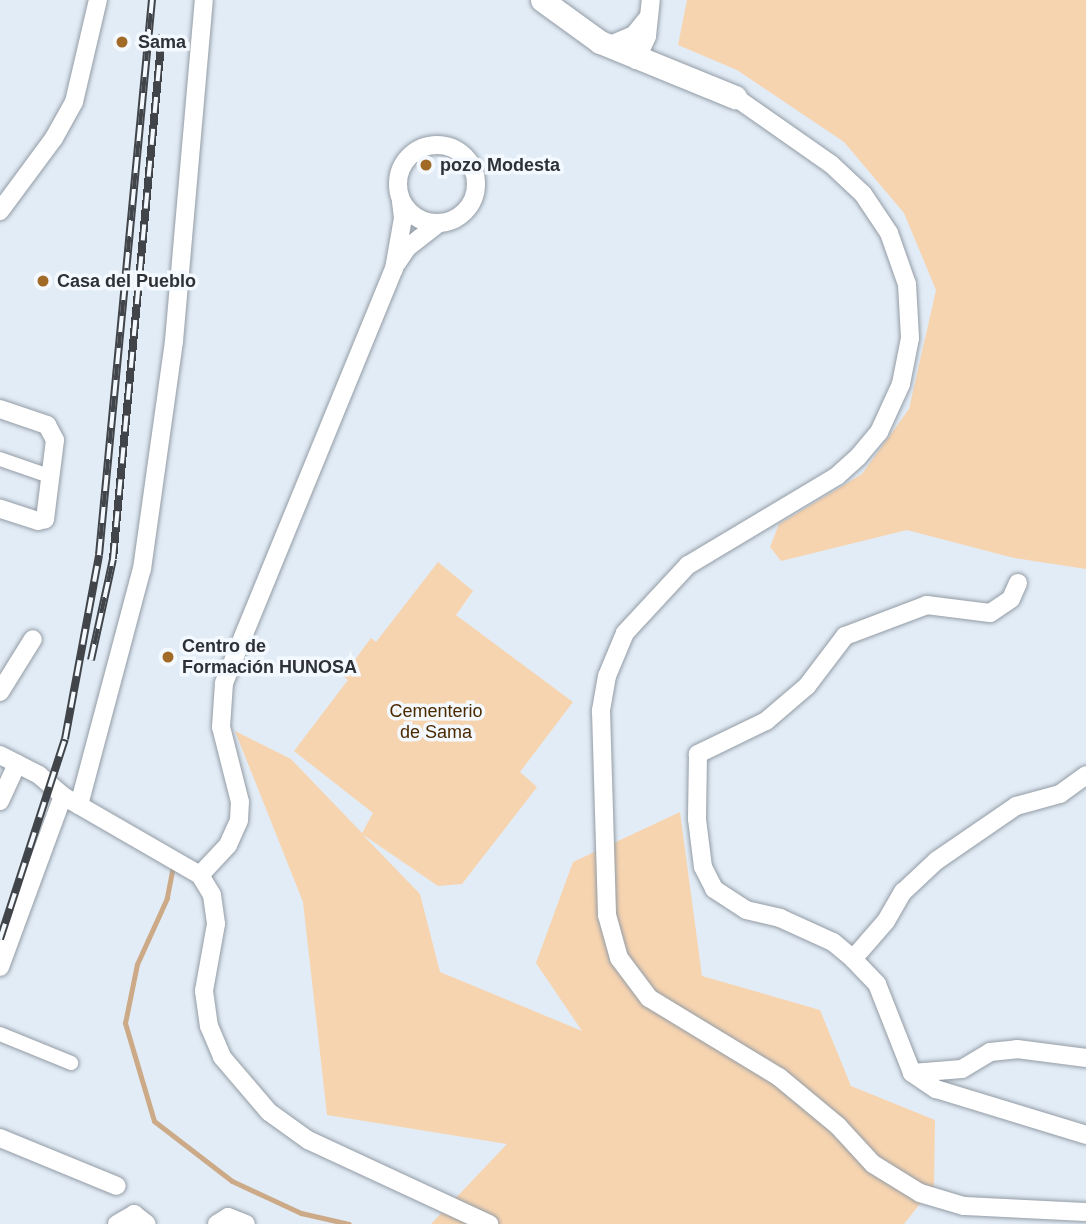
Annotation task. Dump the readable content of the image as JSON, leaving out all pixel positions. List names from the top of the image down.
{
  "parks": ["Cementerio de Sama"],
  "places": [
    "Sama",
    "pozo Modesta",
    "Casa del Pueblo",
    "Centro de Formación HUNOSA"
  ]
}
